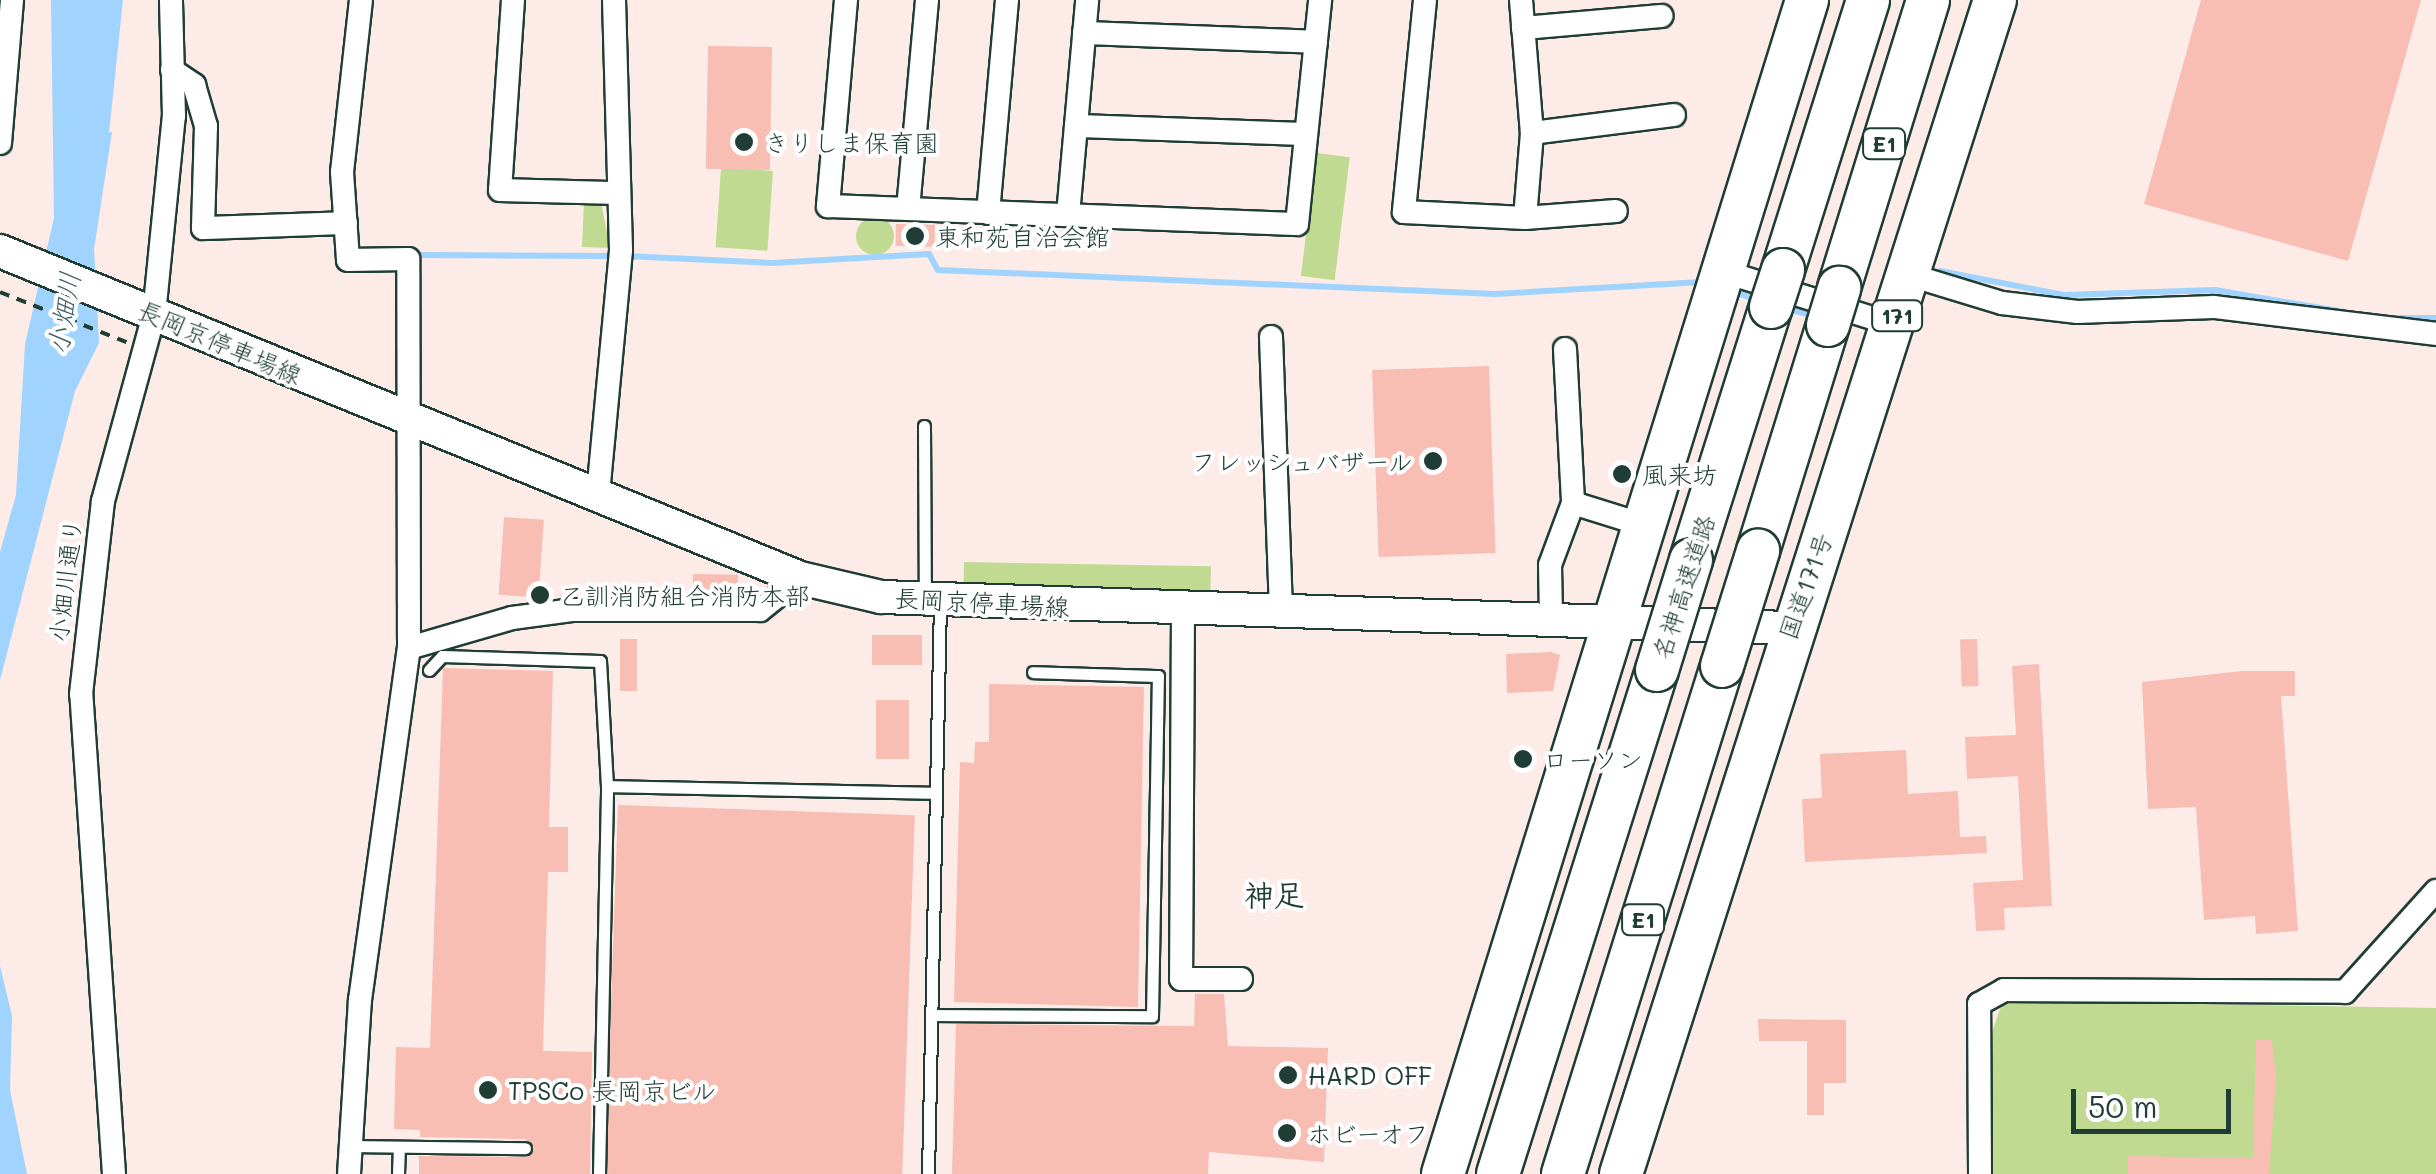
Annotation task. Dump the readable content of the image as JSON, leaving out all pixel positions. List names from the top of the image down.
{
  "streets": {
    "highway": [
      "E1",
      "171",
      "国道171号",
      "名神高速道路"
    ],
    "main road": ["長岡京停車場線"],
    "street": ["小畑川通り"]
  },
  "crossings": [
    ["長岡京停車場線", "小畑川通り"],
    ["長岡京停車場線", "国道171号"]
  ],
  "districts": ["神足"],
  "water": ["小畑川"],
  "places": [
    "きりしま保育園",
    "東和苑自治会館",
    "フレッシュバザール",
    "風来坊",
    "乙訓消防組合消防本部",
    "ローソン",
    "HARD OFF",
    "TPSCo 長岡京ビル",
    "ホビーオフ"
  ],
  "scale_bar": "50 m"
}
